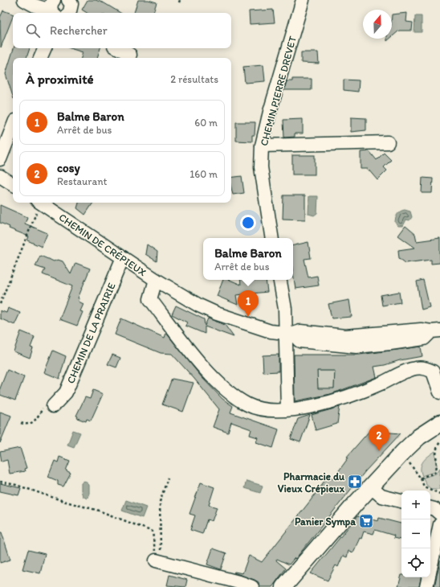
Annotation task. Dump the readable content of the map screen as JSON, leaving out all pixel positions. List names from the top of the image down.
{
  "streets": {
    "street": ["CHEMIN PIERRE DREVET", "CHEMIN DE CRÉPIEUX", "CHEMIN DE LA PRAIRIE"]
  },
  "crossings": [
    ["CHEMIN DE CRÉPIEUX", "CHEMIN DE LA PRAIRIE"]
  ],
  "places": {
    "pharmacy": ["Pharmacie du Vieux Crépieux"],
    "supermarket": ["Panier Sympa"]
  },
  "north": "top",
  "page": {
    "search": "Rechercher",
    "heading": ["À proximité", "2 résultats"],
    "list": [
      {
        "mark": "1",
        "name": "Balme Baron",
        "note": "Arrêt de bus",
        "value": "60 m"
      },
      {
        "mark": "2",
        "name": "cosy",
        "note": "Restaurant",
        "value": "160 m"
      }
    ],
    "popup": ["Balme Baron", "Arrêt de bus"],
    "pins": ["1", "2"],
    "map_buttons": ["+", "−"]
  }
}
